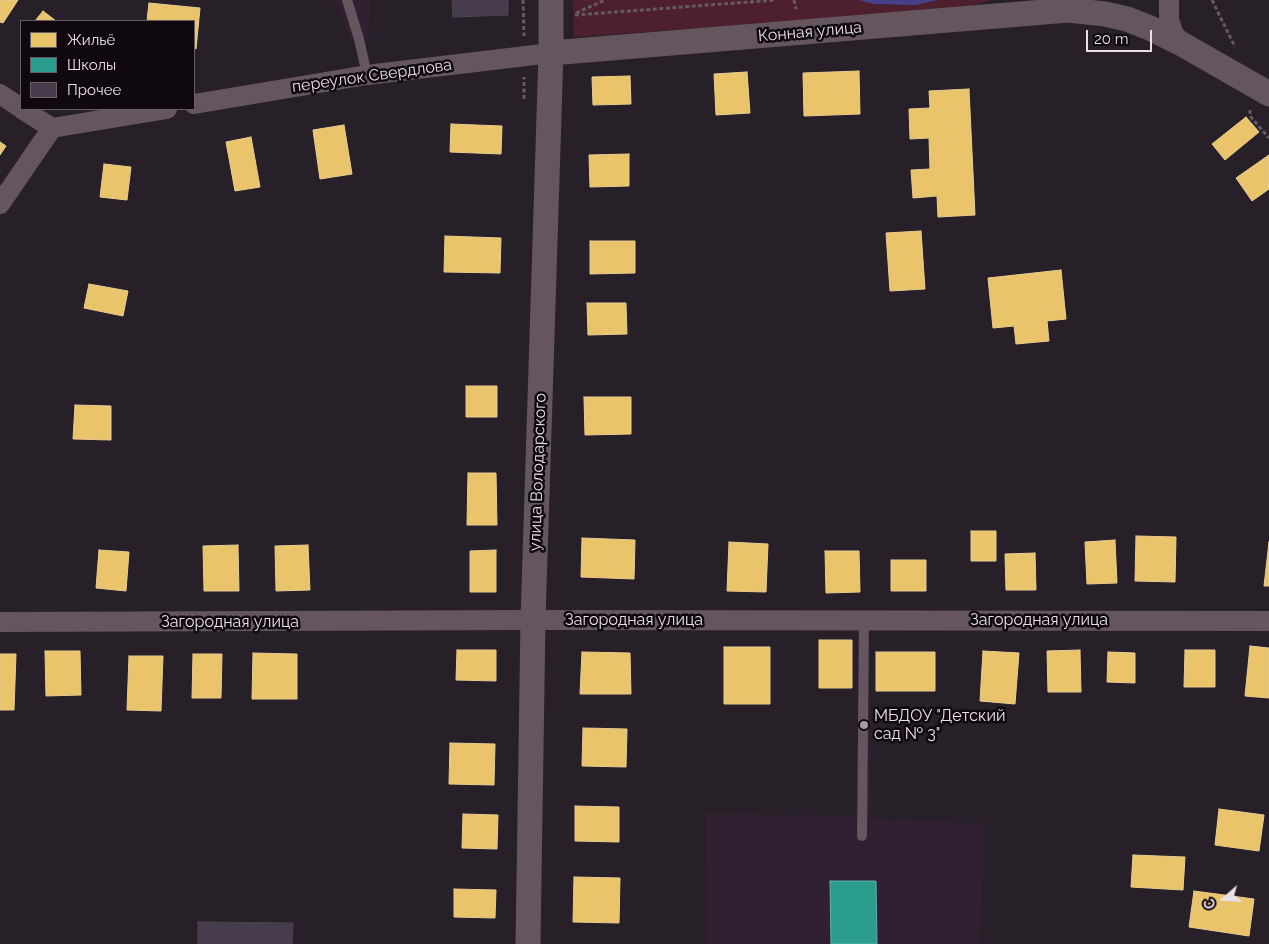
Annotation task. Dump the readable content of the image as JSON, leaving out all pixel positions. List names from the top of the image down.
{
  "streets": {
    "street": [
      "Конная улица",
      "переулок Свердлова",
      "улица Володарского",
      "Загородная улица"
    ]
  },
  "crossings": [
    ["Конная улица", "переулок Свердлова"],
    ["Конная улица", "улица Володарского"],
    ["переулок Свердлова", "улица Володарского"],
    ["улица Володарского", "Загородная улица"]
  ],
  "places": ["МБДОУ \"Детский сад № 3\""],
  "legend": ["Жильё", "Школы", "Прочее"],
  "scale_bar": "20 m",
  "north": "left"
}
